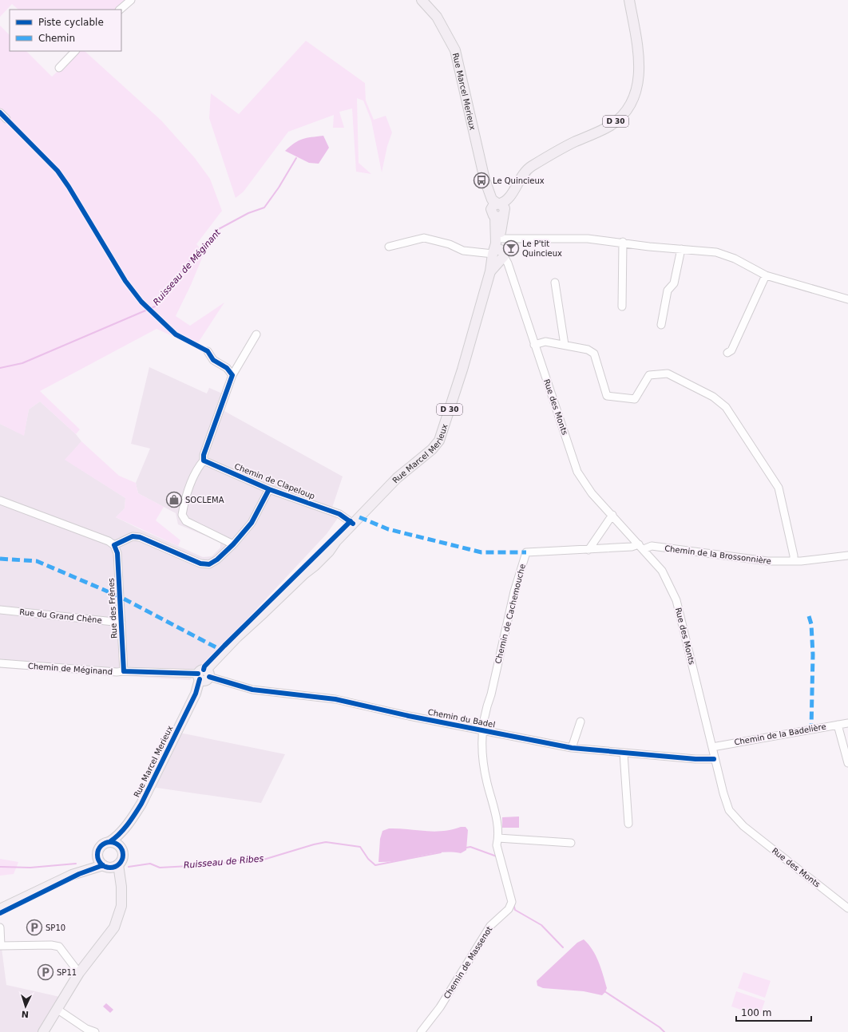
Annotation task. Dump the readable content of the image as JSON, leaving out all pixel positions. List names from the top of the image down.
{
  "streets": {
    "main road": ["Rue Marcel Merieux", "D 30"],
    "street": [
      "Rue des Monts",
      "Chemin de Clapeloup",
      "Chemin de la Brossonnière",
      "Rue des Frênes",
      "Chemin de Cachemouche",
      "Rue du Grand Chêne",
      "Chemin de Méginand",
      "Chemin du Badel",
      "Chemin de la Badelière",
      "Chemin de Massenot"
    ]
  },
  "crossings": [
    ["Rue Marcel Merieux", "D 30"],
    ["Rue Marcel Merieux", "Rue des Monts"],
    ["Rue Marcel Merieux", "Chemin de Clapeloup"],
    ["Rue Marcel Merieux", "Chemin de Méginand"],
    ["Rue Marcel Merieux", "Chemin du Badel"],
    ["Rue des Monts", "Chemin de la Brossonnière"],
    ["Rue des Monts", "Chemin de Cachemouche"],
    ["Rue des Monts", "Chemin du Badel"],
    ["Rue des Monts", "Chemin de la Badelière"],
    ["Chemin de la Brossonnière", "Chemin de Cachemouche"],
    ["Rue des Frênes", "Rue du Grand Chêne"],
    ["Rue des Frênes", "Chemin de Méginand"],
    ["Chemin de Cachemouche", "Chemin du Badel"],
    ["Chemin de Cachemouche", "Chemin de Massenot"],
    ["Chemin de Méginand", "Chemin du Badel"],
    ["Chemin du Badel", "Chemin de Massenot"]
  ],
  "water": ["Ruisseau de Méginant", "Ruisseau de Ribes"],
  "places": {
    "bus stop": ["Le Quincieux"],
    "bar": ["Le P'tit Quincieux"],
    "shop": ["SOCLEMA"],
    "parking": ["SP10", "SP11"]
  },
  "legend": ["Piste cyclable", "Chemin"],
  "scale_bar": "100 m",
  "north": "bottom"
}
